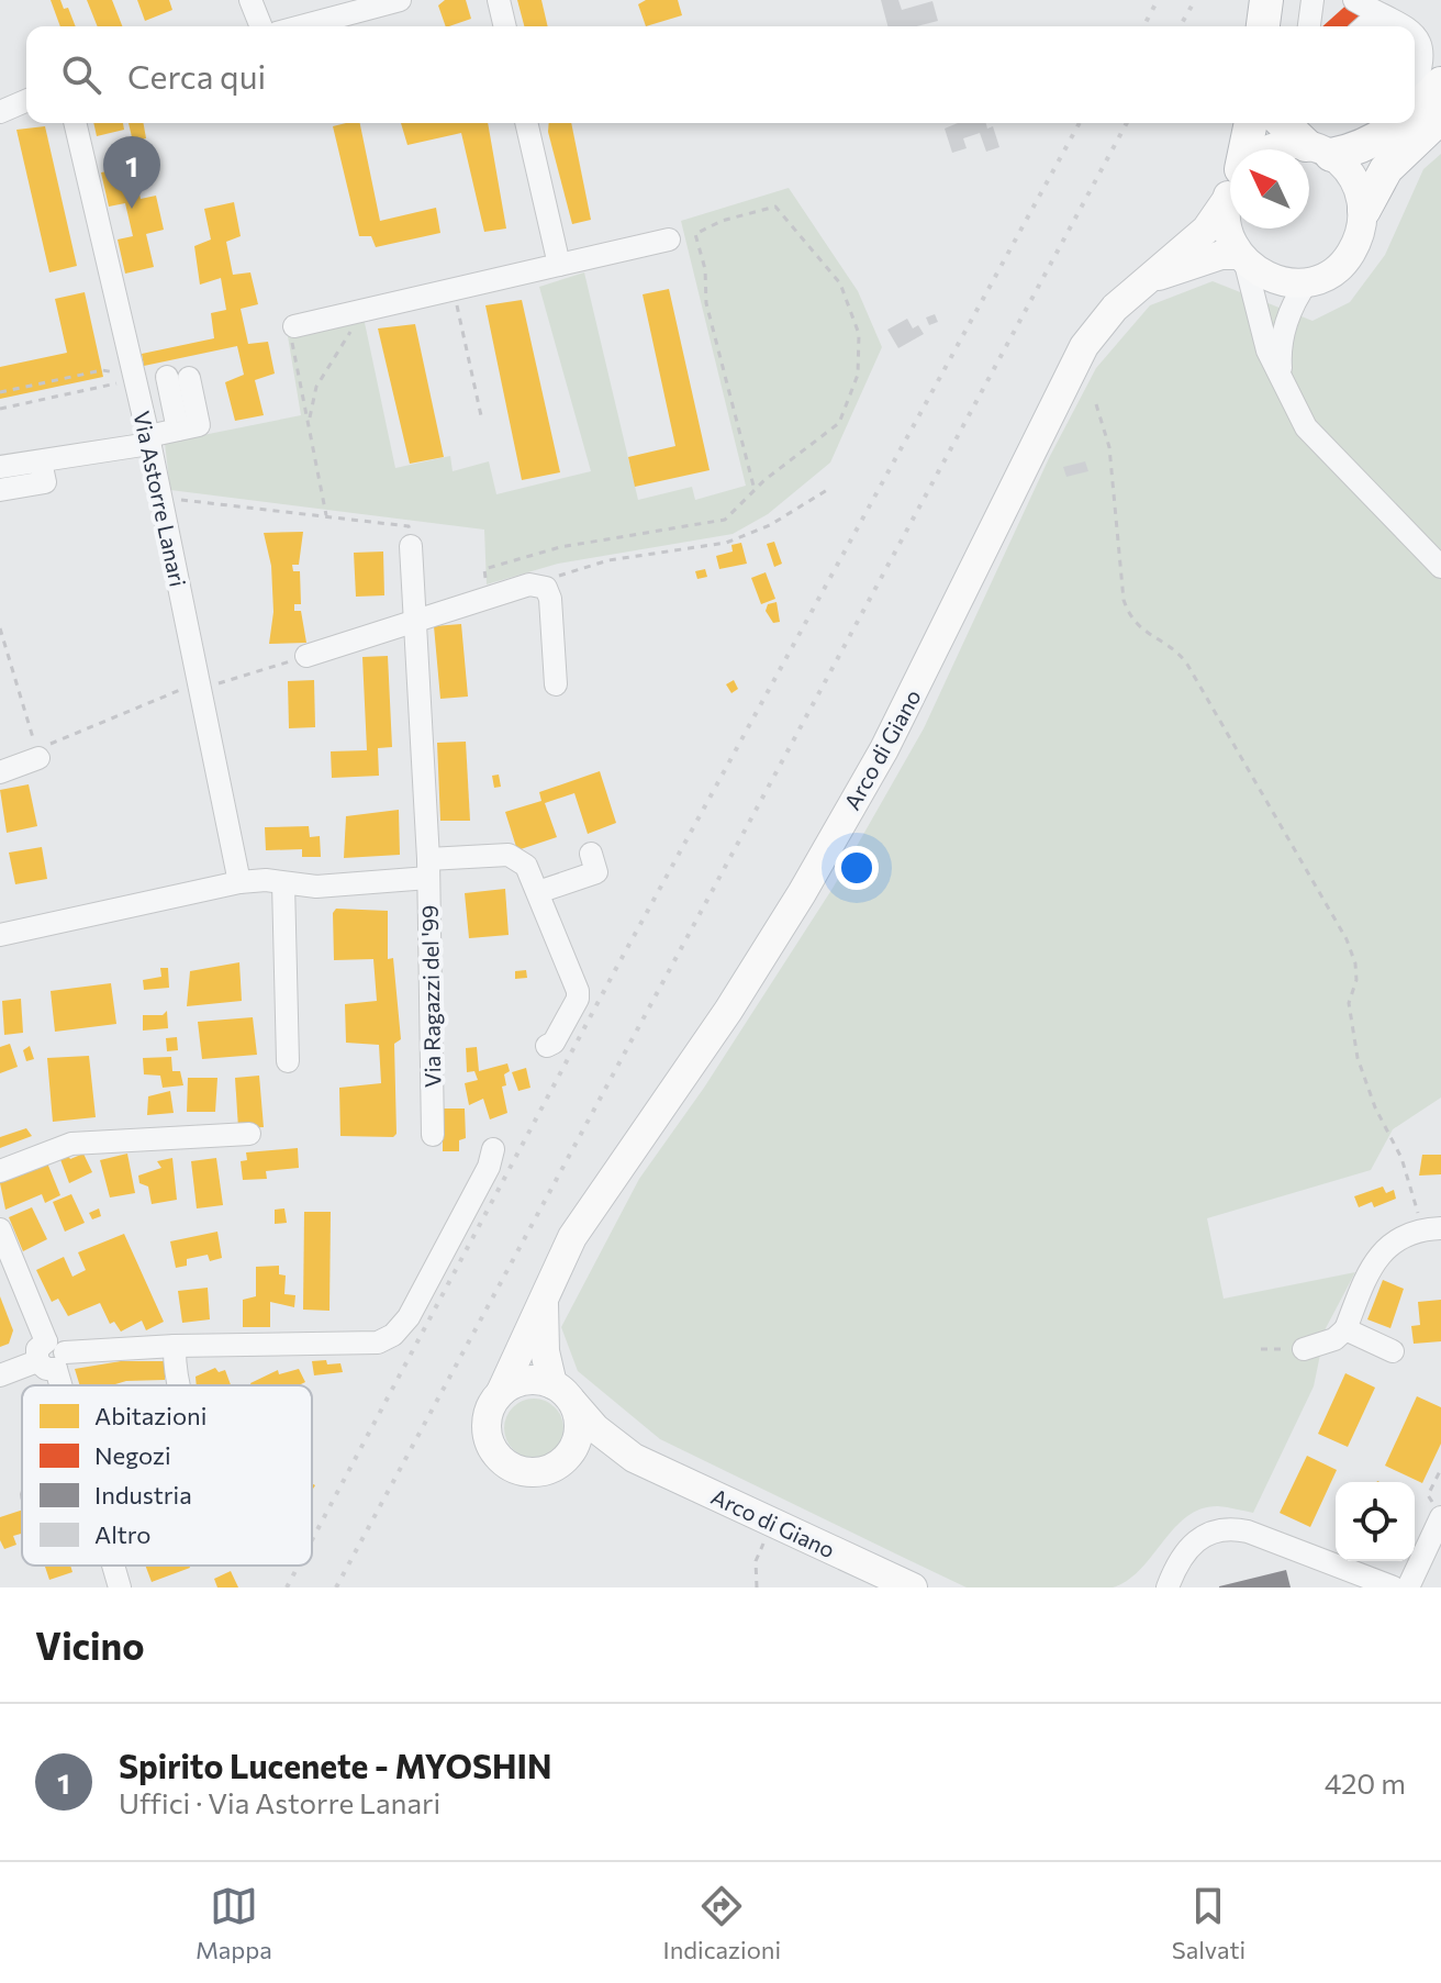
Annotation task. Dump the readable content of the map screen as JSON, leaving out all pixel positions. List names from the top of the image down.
{
  "streets": {
    "main road": ["Arco di Giano"],
    "street": ["Via Astorre Lanari", "Via Ragazzi del '99"]
  },
  "legend": [
    "Abitazioni",
    "Negozi",
    "Industria",
    "Altro"
  ],
  "north": "top left",
  "page": {
    "search": "Cerca qui",
    "pins": "1",
    "heading": "Vicino",
    "list": [
      {
        "mark": "1",
        "name": "Spirito Lucenete - MYOSHIN",
        "note": "Uffici · Via Astorre Lanari",
        "value": "420 m"
      }
    ],
    "nav": ["Mappa", "Indicazioni", "Salvati"]
  }
}
